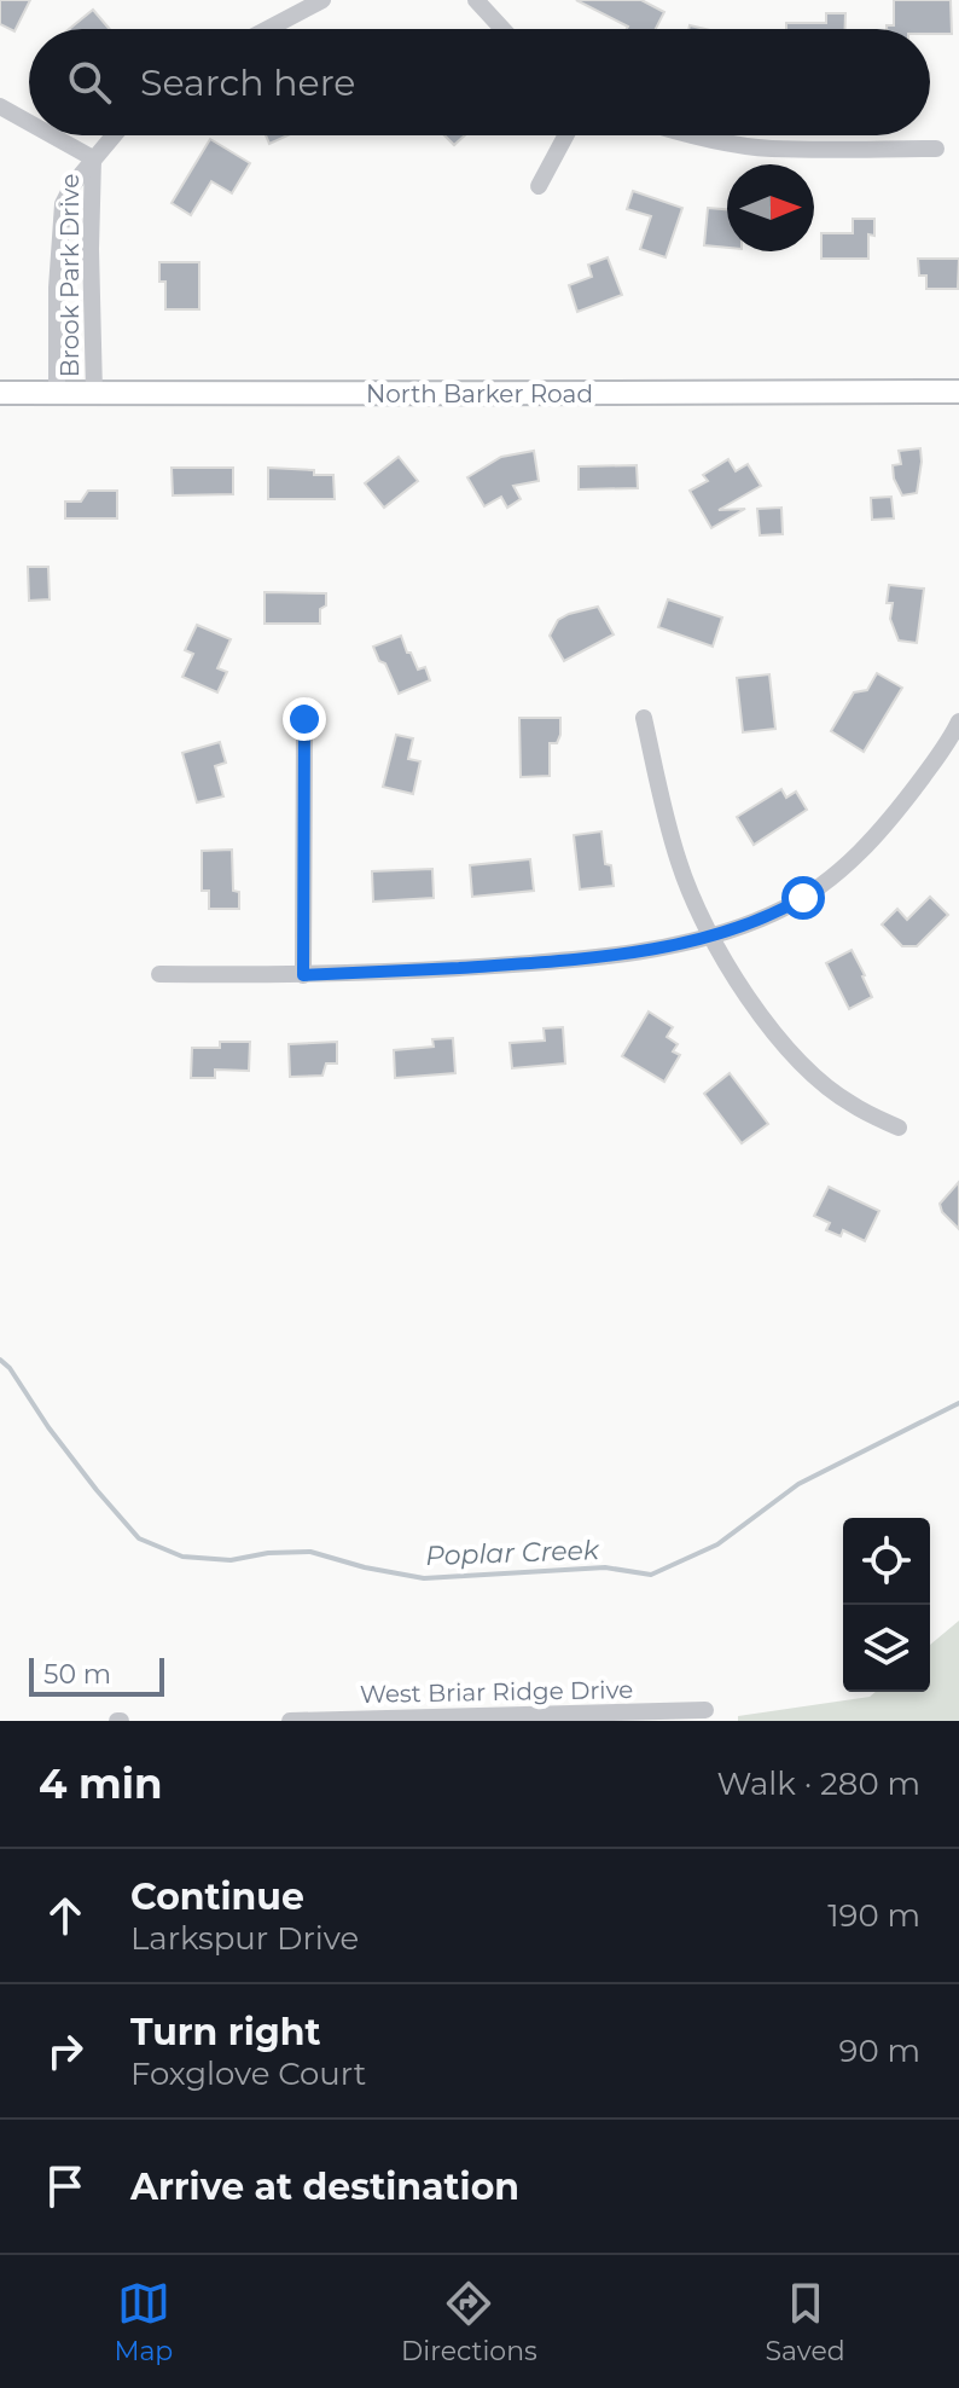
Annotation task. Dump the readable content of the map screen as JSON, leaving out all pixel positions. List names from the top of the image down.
{
  "streets": {
    "main road": ["North Barker Road"],
    "street": ["Brook Park Drive", "West Briar Ridge Drive"]
  },
  "crossings": [
    ["Brook Park Drive", "North Barker Road"]
  ],
  "water": ["Poplar Creek"],
  "scale_bar": "50 m",
  "north": "right",
  "page": {
    "search": "Search here",
    "scale": "50 m",
    "heading": ["4 min", "Walk · 280 m"],
    "list": [
      ["Continue", "Larkspur Drive", "190 m"],
      ["Turn right", "Foxglove Court", "90 m"],
      "Arrive at destination"
    ],
    "nav": ["Map", "Directions", "Saved"]
  }
}
